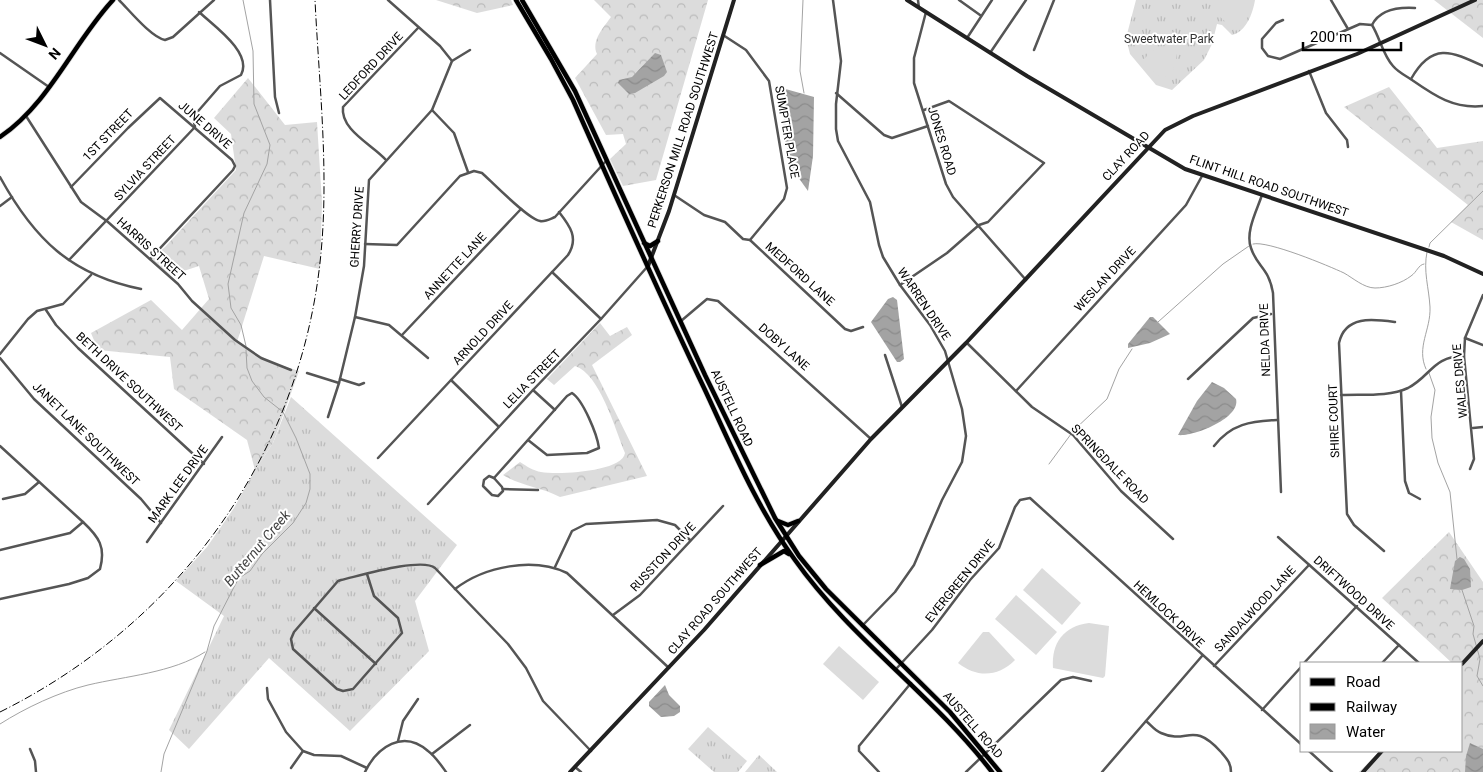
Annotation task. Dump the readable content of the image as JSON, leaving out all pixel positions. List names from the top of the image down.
{
  "streets": {
    "main road": ["AUSTELL ROAD"],
    "street": [
      "LEDFORD DRIVE",
      "JUNE DRIVE",
      "PERKERSON MILL ROAD SOUTHWEST",
      "SUMPTER PLACE",
      "1ST STREET",
      "JONES ROAD",
      "CLAY ROAD",
      "SYLVIA STREET",
      "FLINT HILL ROAD SOUTHWEST",
      "GHERRY DRIVE",
      "HARRIS STREET",
      "ANNETTE LANE",
      "MEDFORD LANE",
      "WESLAN DRIVE",
      "WARREN DRIVE",
      "ARNOLD DRIVE",
      "NELDA DRIVE",
      "DOBY LANE",
      "LELIA STREET",
      "WALES DRIVE",
      "BETH DRIVE SOUTHWEST",
      "SHIRE COURT",
      "JANET LANE SOUTHWEST",
      "SPRINGDALE ROAD",
      "MARK LEE DRIVE",
      "RUSSTON DRIVE",
      "EVERGREEN DRIVE",
      "DRIFTWOOD DRIVE",
      "CLAY ROAD SOUTHWEST",
      "SANDALWOOD LANE",
      "HEMLOCK DRIVE"
    ]
  },
  "crossings": [
    ["LEDFORD DRIVE", "GHERRY DRIVE"],
    ["JUNE DRIVE", "1ST STREET"],
    ["JUNE DRIVE", "SYLVIA STREET"],
    ["JUNE DRIVE", "HARRIS STREET"],
    ["PERKERSON MILL ROAD SOUTHWEST", "SUMPTER PLACE"],
    ["PERKERSON MILL ROAD SOUTHWEST", "MEDFORD LANE"],
    ["PERKERSON MILL ROAD SOUTHWEST", "LELIA STREET"],
    ["PERKERSON MILL ROAD SOUTHWEST", "AUSTELL ROAD"],
    ["SUMPTER PLACE", "MEDFORD LANE"],
    ["1ST STREET", "HARRIS STREET"],
    ["JONES ROAD", "CLAY ROAD"],
    ["JONES ROAD", "FLINT HILL ROAD SOUTHWEST"],
    ["CLAY ROAD", "FLINT HILL ROAD SOUTHWEST"],
    ["CLAY ROAD", "WARREN DRIVE"],
    ["CLAY ROAD", "DOBY LANE"],
    ["CLAY ROAD", "SPRINGDALE ROAD"],
    ["CLAY ROAD", "CLAY ROAD SOUTHWEST"],
    ["SYLVIA STREET", "HARRIS STREET"],
    ["FLINT HILL ROAD SOUTHWEST", "WESLAN DRIVE"],
    ["FLINT HILL ROAD SOUTHWEST", "NELDA DRIVE"],
    ["WESLAN DRIVE", "SPRINGDALE ROAD"],
    ["WARREN DRIVE", "AUSTELL ROAD"],
    ["DOBY LANE", "AUSTELL ROAD"],
    ["DOBY LANE", "CLAY ROAD SOUTHWEST"],
    ["LELIA STREET", "AUSTELL ROAD"],
    ["BETH DRIVE SOUTHWEST", "MARK LEE DRIVE"],
    ["AUSTELL ROAD", "EVERGREEN DRIVE"],
    ["AUSTELL ROAD", "CLAY ROAD SOUTHWEST"],
    ["JANET LANE SOUTHWEST", "MARK LEE DRIVE"],
    ["EVERGREEN DRIVE", "HEMLOCK DRIVE"],
    ["DRIFTWOOD DRIVE", "SANDALWOOD LANE"],
    ["SANDALWOOD LANE", "HEMLOCK DRIVE"]
  ],
  "water": ["Butternut Creek"],
  "parks": ["Sweetwater Park"],
  "legend": ["Road", "Railway", "Water"],
  "scale_bar": "200 m",
  "north": "bottom right"
}
